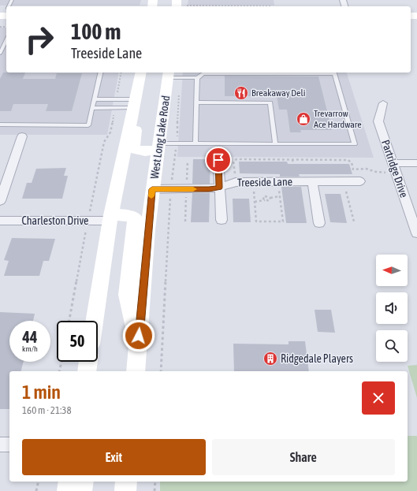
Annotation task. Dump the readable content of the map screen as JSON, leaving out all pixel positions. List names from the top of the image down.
{
  "streets": {
    "main road": ["West Long Lake Road"],
    "street": ["Partridge Drive", "Treeside Lane", "Charleston Drive"]
  },
  "crossings": [
    ["West Long Lake Road", "Treeside Lane"]
  ],
  "places": {
    "restaurant": ["Breakaway Deli"],
    "shop": ["Trevarrow Ace Hardware"],
    "building": ["Ridgedale Players"]
  },
  "north": "left",
  "page": {
    "turn": ["100 m", "Treeside Lane"],
    "speed": "44 km/h",
    "limit": "50",
    "heading": ["1 min", "160 m · 21:38"],
    "buttons": ["Exit", "Share"]
  }
}
